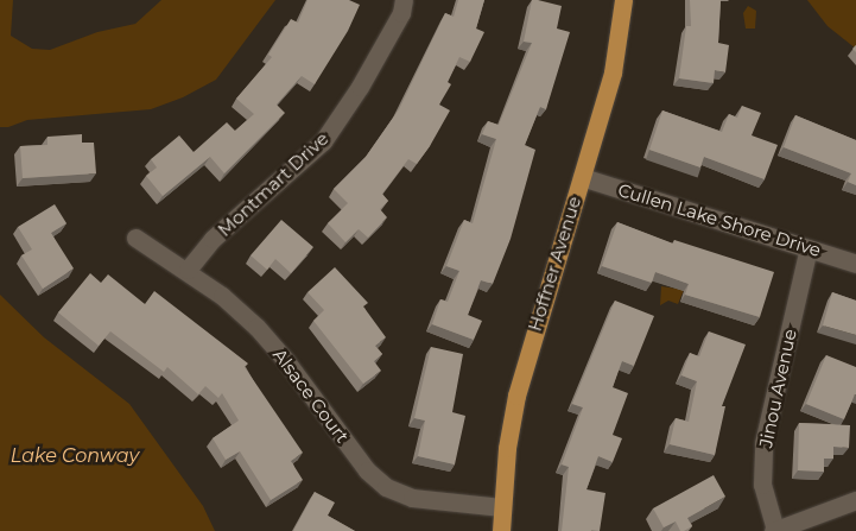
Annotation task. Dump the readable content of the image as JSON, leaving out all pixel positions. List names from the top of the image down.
{
  "streets": {
    "main road": ["Hoffner Avenue"],
    "street": [
      "Montmart Drive",
      "Cullen Lake Shore Drive",
      "Jinou Avenue",
      "Alsace Court"
    ]
  },
  "crossings": [
    ["Montmart Drive", "Alsace Court"],
    ["Cullen Lake Shore Drive", "Hoffner Avenue"],
    ["Cullen Lake Shore Drive", "Jinou Avenue"],
    ["Hoffner Avenue", "Alsace Court"]
  ],
  "water": ["Lake Conway"]
}
